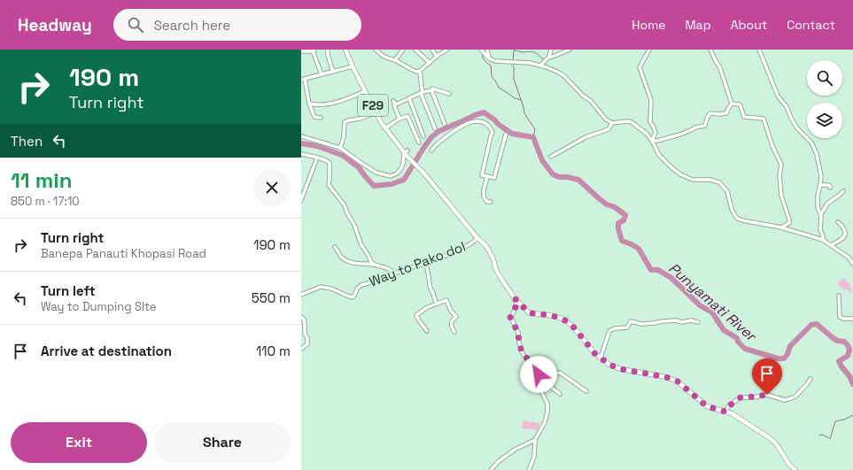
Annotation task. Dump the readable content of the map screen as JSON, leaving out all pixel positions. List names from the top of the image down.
{
  "streets": {
    "main road": ["F29"],
    "street": ["Way to Pako dol"]
  },
  "crossings": [
    ["F29", "Way to Pako dol"]
  ],
  "water": ["Punyamati River"],
  "page": {
    "header": "Headway",
    "search": "Search here",
    "nav": [
      "Home",
      "Map",
      "About",
      "Contact"
    ],
    "turn": ["190 m", "Turn right"],
    "then": "Then",
    "heading": ["11 min", "850 m · 17:10"],
    "list": [
      {
        "name": "Turn right",
        "note": "Banepa Panauti Khopasi Road",
        "value": "190 m"
      },
      {
        "name": "Turn left",
        "note": "Way to Dumping SIte",
        "value": "550 m"
      },
      {
        "name": "Arrive at destination",
        "value": "110 m"
      }
    ],
    "buttons": ["Exit", "Share"]
  }
}
